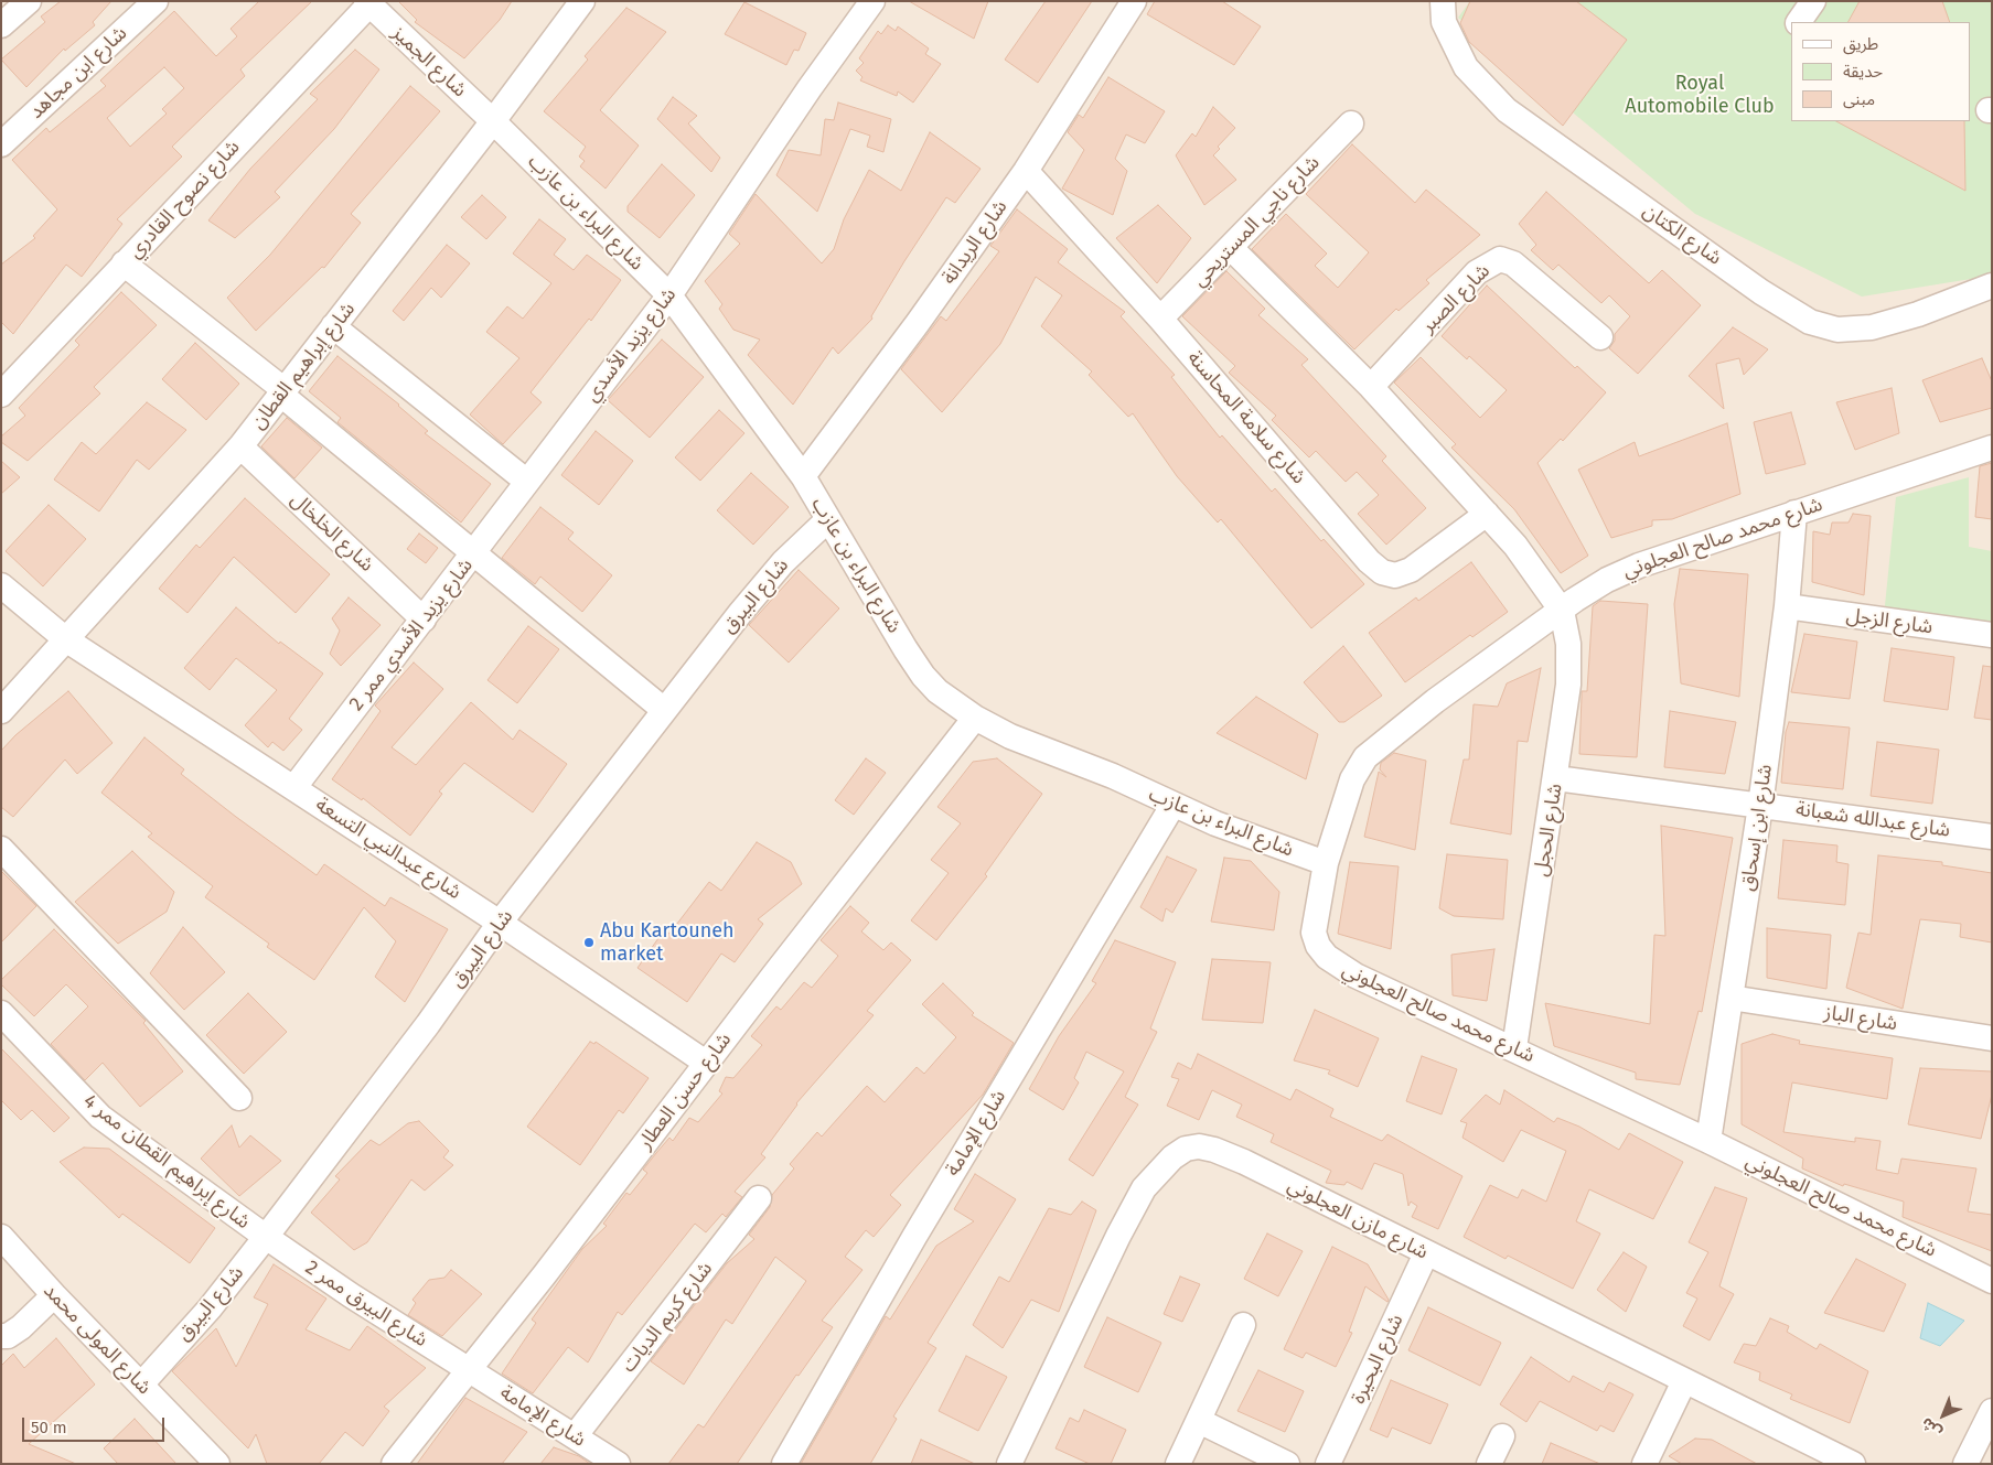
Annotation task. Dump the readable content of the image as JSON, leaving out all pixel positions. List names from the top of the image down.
{
  "streets": {
    "street": [
      "شارع الجميز",
      "شارع ابن مجاهد",
      "شارع نصوح القادري",
      "شارع البراء بن عازب",
      "شارع ناجي المستريحي",
      "شارع الكتان",
      "شارع الريدانة",
      "شارع الصبر",
      "شارع يزيد الأسدي",
      "شارع إبراهيم القطان",
      "شارع سلامة المحاسنة",
      "شارع الخلخال",
      "شارع محمد صالح العجلوني",
      "شارع البيرق",
      "شارع الزجل",
      "شارع يزيد الأسدي ممر 2",
      "شارع عبدالله شعبانة",
      "شارع ابن إسحاق",
      "شارع الحجل",
      "شارع عبدالنبي التسعة",
      "شارع الباز",
      "شارع حسن العطار",
      "شارع الإمامة",
      "شارع إبراهيم القطان ممر 4",
      "شارع مازن العجلوني",
      "شارع البيرق ممر 2",
      "شارع كريم الديات",
      "شارع المولى محمد",
      "شارع البحيرة"
    ]
  },
  "crossings": [
    ["شارع الجميز", "شارع نصوح القادري"],
    ["شارع الجميز", "شارع البراء بن عازب"],
    ["شارع الجميز", "شارع إبراهيم القطان"],
    ["شارع البراء بن عازب", "شارع الريدانة"],
    ["شارع البراء بن عازب", "شارع يزيد الأسدي"],
    ["شارع البراء بن عازب", "شارع إبراهيم القطان"],
    ["شارع البراء بن عازب", "شارع محمد صالح العجلوني"],
    ["شارع البراء بن عازب", "شارع البيرق"],
    ["شارع البراء بن عازب", "شارع حسن العطار"],
    ["شارع البراء بن عازب", "شارع الإمامة"],
    ["شارع ناجي المستريحي", "شارع سلامة المحاسنة"],
    ["شارع الريدانة", "شارع سلامة المحاسنة"],
    ["شارع يزيد الأسدي", "شارع يزيد الأسدي ممر 2"],
    ["شارع إبراهيم القطان", "شارع الخلخال"],
    ["شارع إبراهيم القطان", "شارع عبدالنبي التسعة"],
    ["شارع الخلخال", "شارع يزيد الأسدي ممر 2"],
    ["شارع محمد صالح العجلوني", "شارع ابن إسحاق"],
    ["شارع محمد صالح العجلوني", "شارع الحجل"],
    ["شارع البيرق", "شارع عبدالنبي التسعة"],
    ["شارع البيرق", "شارع إبراهيم القطان ممر 4"],
    ["شارع البيرق", "شارع البيرق ممر 2"],
    ["شارع البيرق", "شارع المولى محمد"],
    ["شارع الزجل", "شارع ابن إسحاق"],
    ["شارع يزيد الأسدي ممر 2", "شارع عبدالنبي التسعة"],
    ["شارع عبدالله شعبانة", "شارع ابن إسحاق"],
    ["شارع عبدالله شعبانة", "شارع الحجل"],
    ["شارع ابن إسحاق", "شارع الباز"],
    ["شارع عبدالنبي التسعة", "شارع حسن العطار"],
    ["شارع حسن العطار", "شارع الإمامة"],
    ["شارع حسن العطار", "شارع البيرق ممر 2"],
    ["شارع الإمامة", "شارع البيرق ممر 2"],
    ["شارع الإمامة", "شارع كريم الديات"],
    ["شارع إبراهيم القطان ممر 4", "شارع البيرق ممر 2"],
    ["شارع مازن العجلوني", "شارع البحيرة"]
  ],
  "parks": ["Royal Automobile Club"],
  "places": ["Abu Kartouneh market"],
  "legend": ["طريق", "حديقة", "مبنى"],
  "scale_bar": "50 m",
  "north": "bottom left"
}
